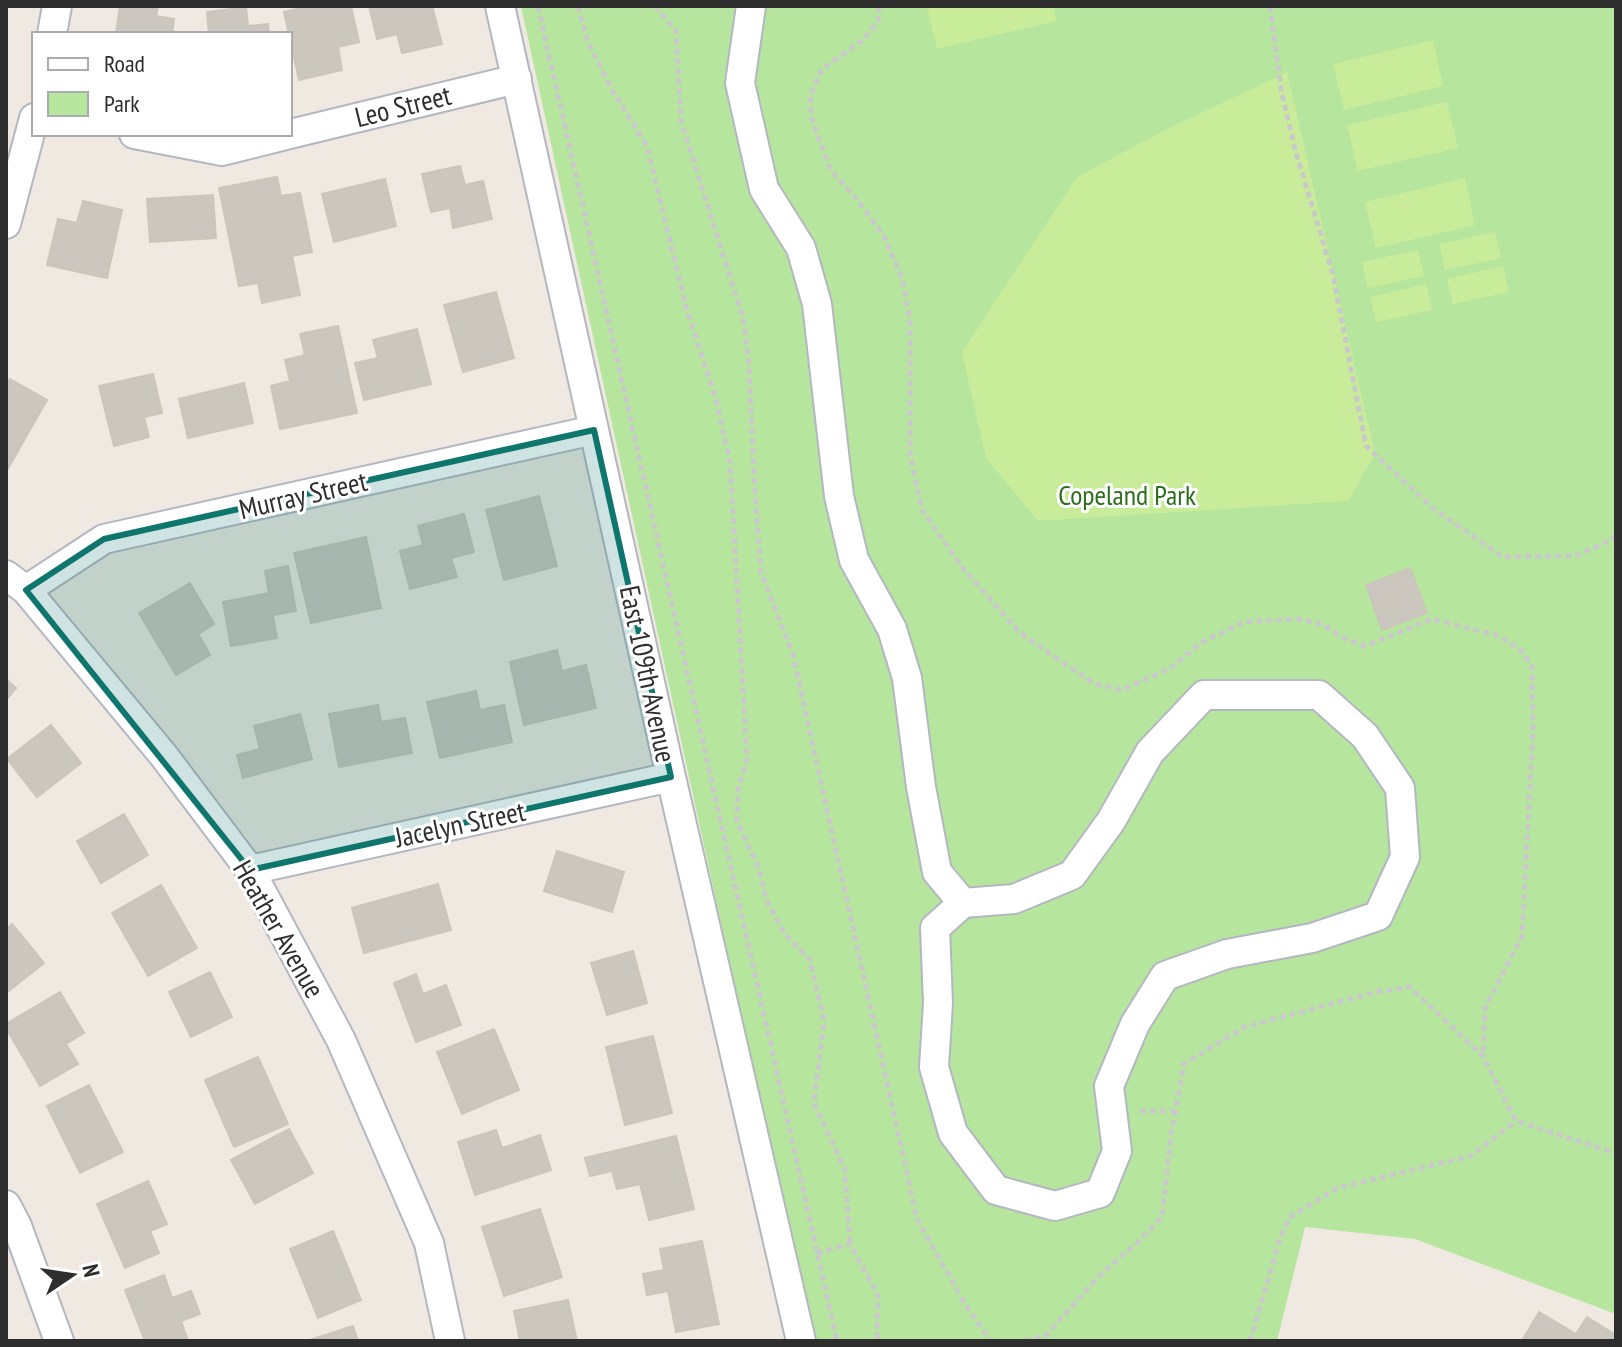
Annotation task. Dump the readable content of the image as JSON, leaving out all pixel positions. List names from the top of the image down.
{
  "streets": {
    "street": [
      "Leo Street",
      "Murray Street",
      "East 109th Avenue",
      "Jacelyn Street",
      "Heather Avenue"
    ]
  },
  "crossings": [
    ["Leo Street", "East 109th Avenue"],
    ["Murray Street", "East 109th Avenue"],
    ["Murray Street", "Heather Avenue"],
    ["East 109th Avenue", "Jacelyn Street"],
    ["Jacelyn Street", "Heather Avenue"]
  ],
  "parks": ["Copeland Park"],
  "legend": ["Road", "Park"],
  "north": "right"
}
